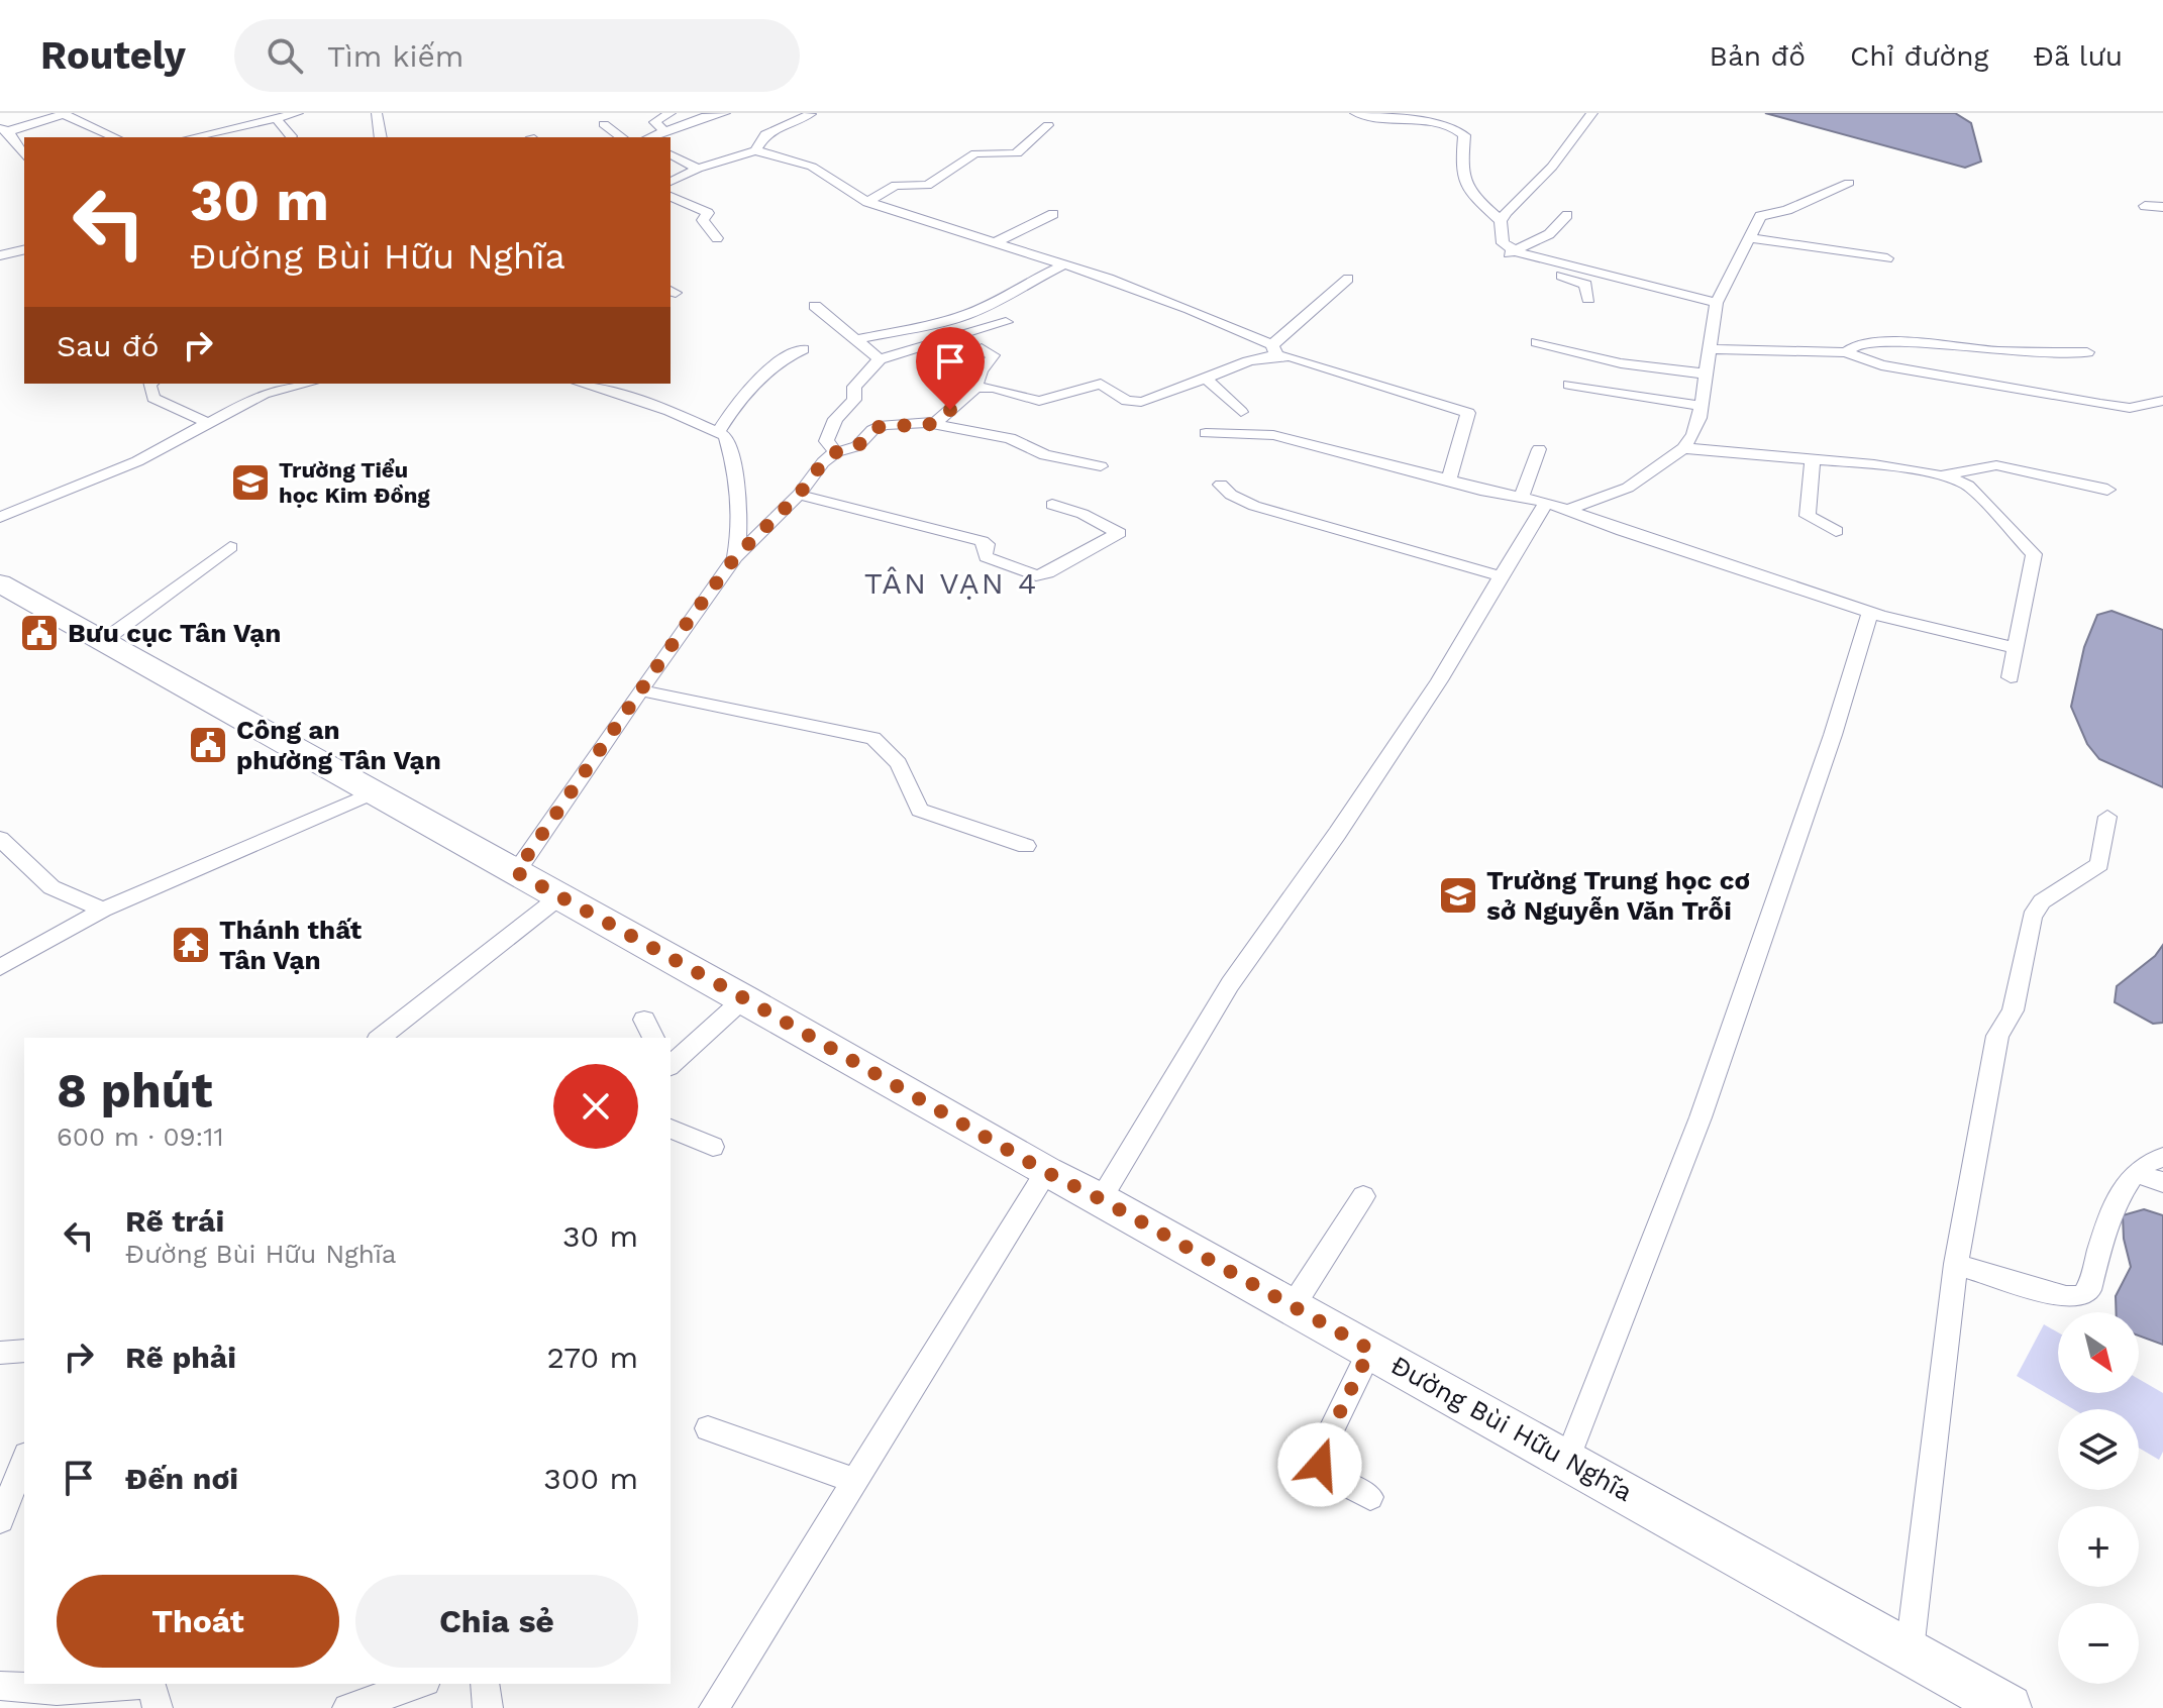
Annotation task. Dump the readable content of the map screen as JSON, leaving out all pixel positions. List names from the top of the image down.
{
  "streets": {
    "main road": ["Đường Bùi Hữu Nghĩa"]
  },
  "districts": ["TÂN VẠN 4"],
  "places": {
    "school or university": ["Trường Tiểu học Kim Đồng", "Trường Trung học cơ sở Nguyễn Văn Trỗi"],
    "public building": ["Bưu cục Tân Vạn", "Công an phường Tân Vạn"],
    "temple": ["Thánh thất Tân Vạn"]
  },
  "north": "bottom right",
  "page": {
    "header": "Routely",
    "search": "Tìm kiếm",
    "nav": ["Bản đồ", "Chỉ đường", "Đã lưu"],
    "turn": ["30 m", "Đường Bùi Hữu Nghĩa"],
    "then": "Sau đó",
    "heading": ["8 phút", "600 m · 09:11"],
    "list": [
      {
        "name": "Rẽ trái",
        "note": "Đường Bùi Hữu Nghĩa",
        "value": "30 m"
      },
      {
        "name": "Rẽ phải",
        "value": "270 m"
      },
      {
        "name": "Đến nơi",
        "value": "300 m"
      }
    ],
    "map_buttons": ["+", "−"],
    "buttons": ["Thoát", "Chia sẻ"]
  }
}
